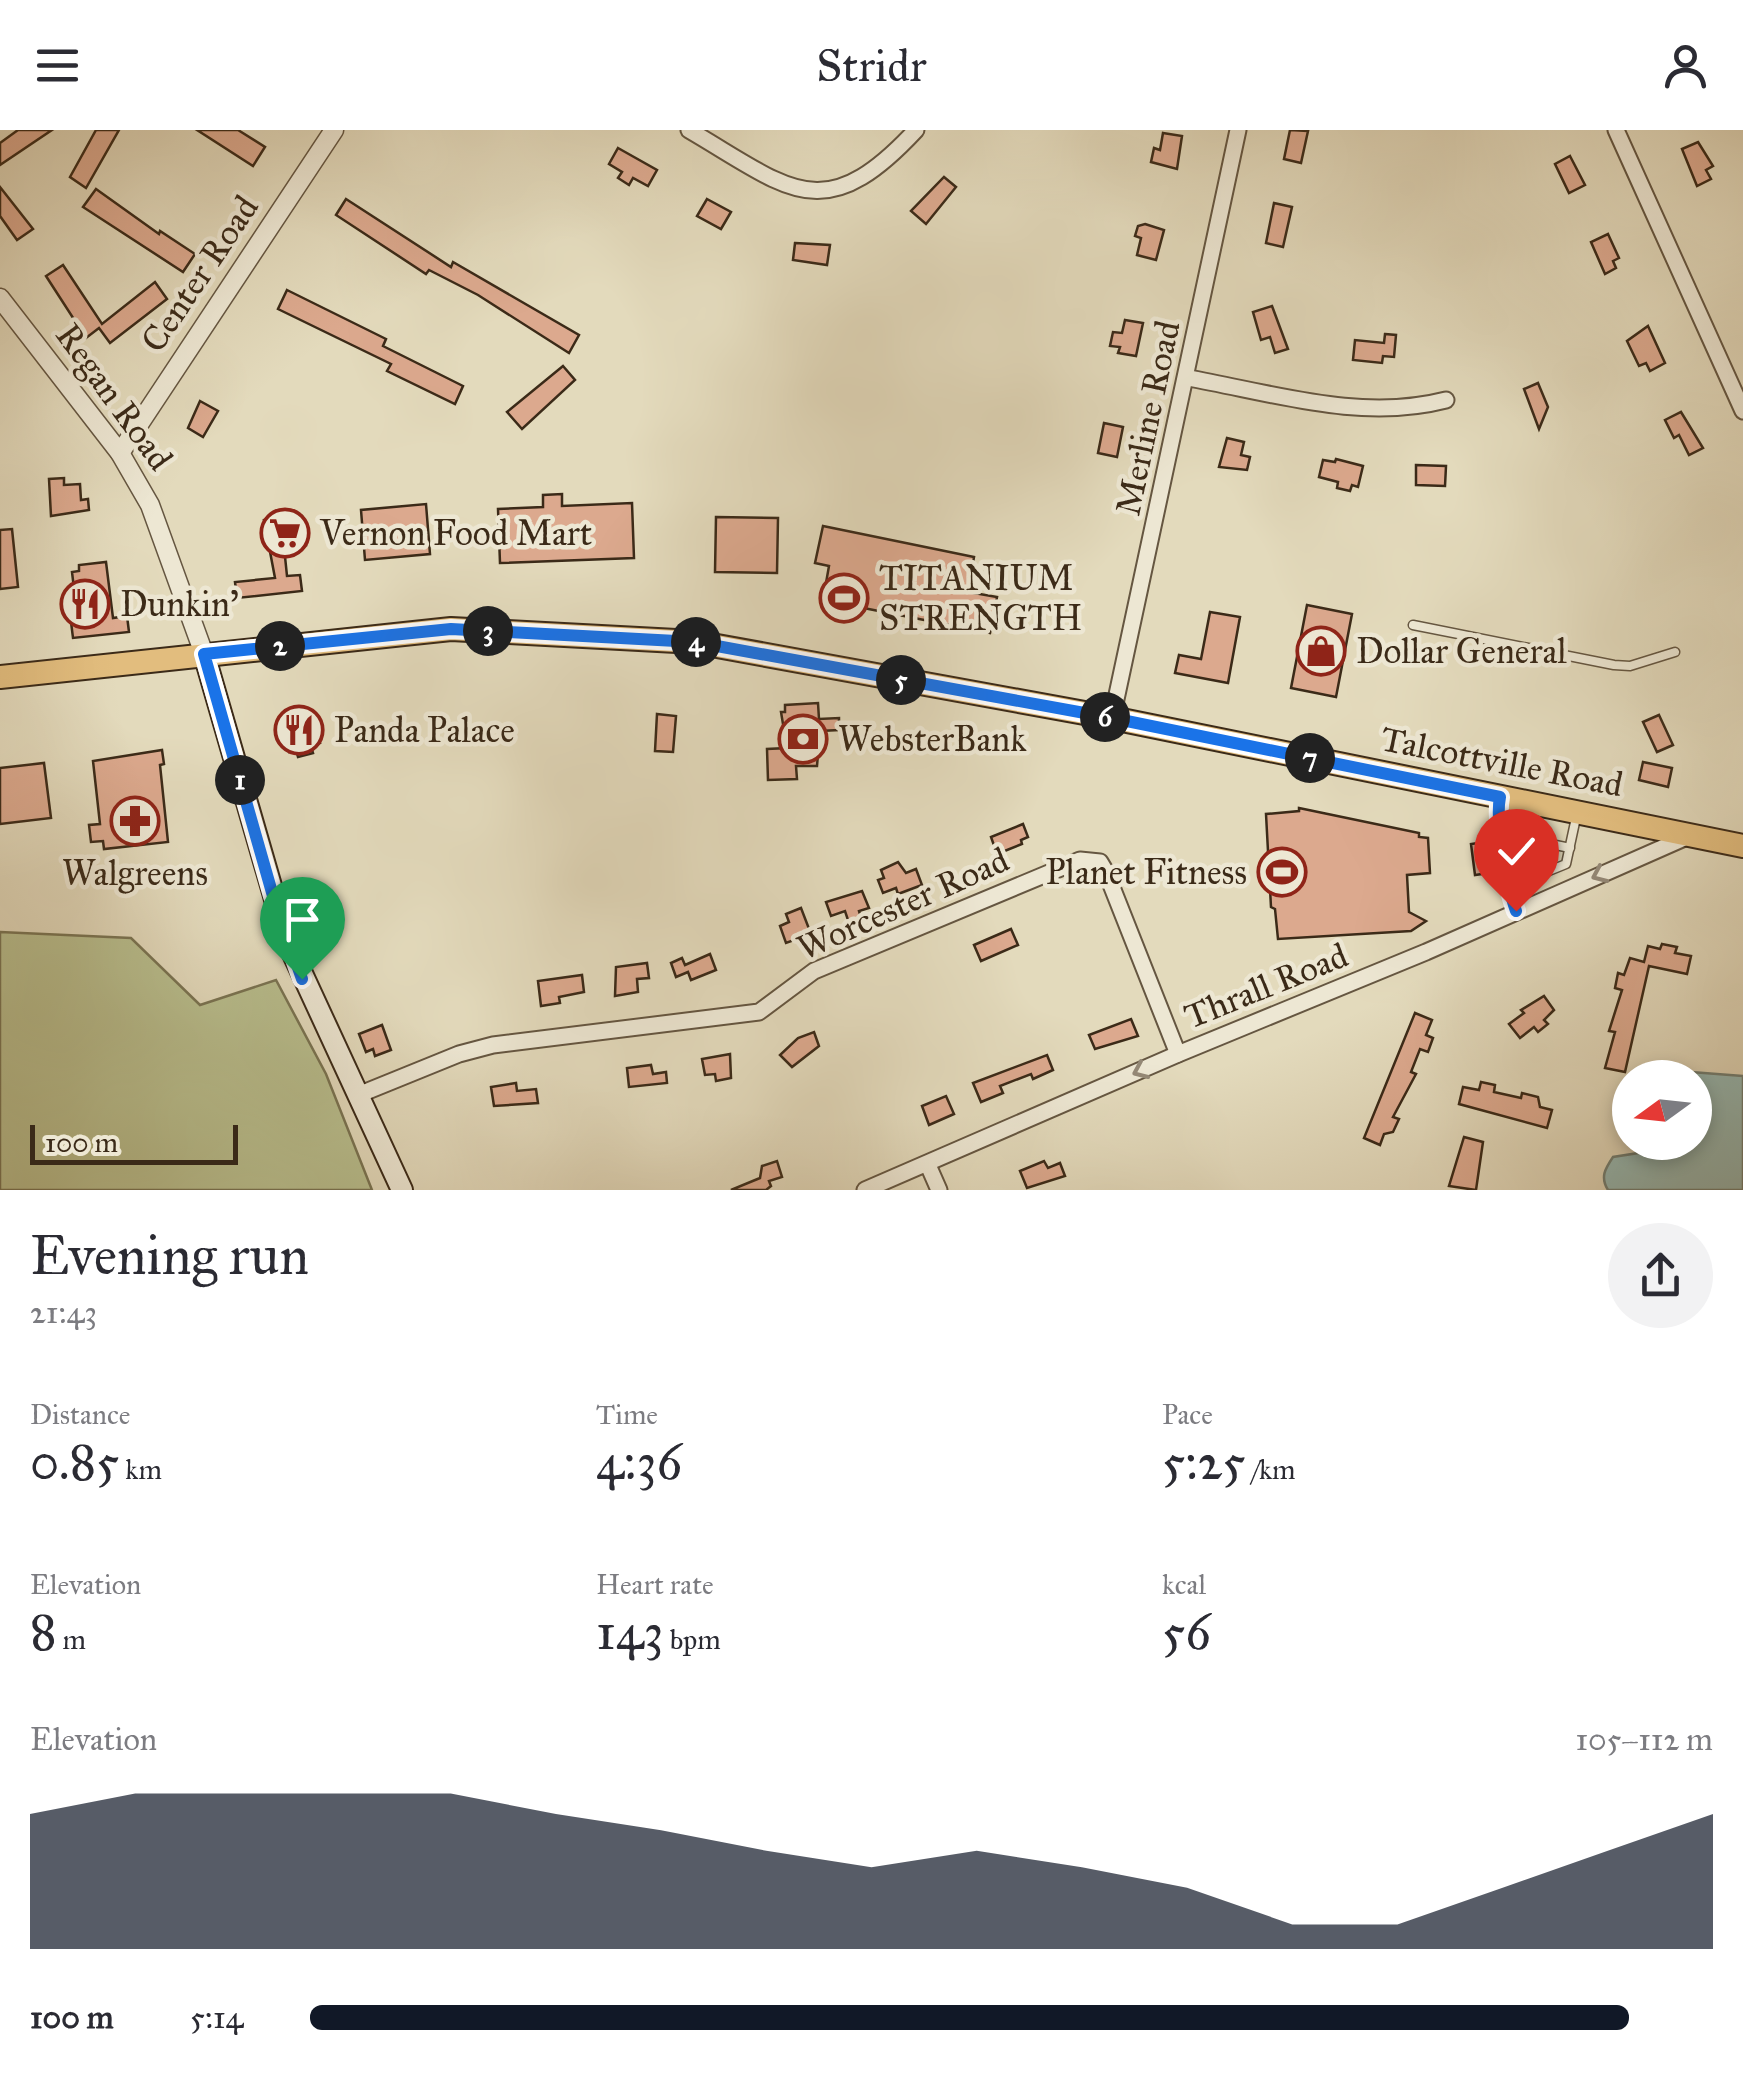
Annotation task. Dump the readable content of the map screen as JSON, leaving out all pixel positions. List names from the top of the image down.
{
  "streets": {
    "main road": ["Talcottville Road"],
    "street": [
      "Center Road",
      "Regan Road",
      "Merline Road",
      "Worcester Road",
      "Thrall Road"
    ]
  },
  "crossings": [
    ["Center Road", "Regan Road"],
    ["Regan Road", "Talcottville Road"],
    ["Merline Road", "Talcottville Road"],
    ["Talcottville Road", "Thrall Road"],
    ["Worcester Road", "Thrall Road"]
  ],
  "one_way": ["Thrall Road"],
  "places": {
    "supermarket": ["Vernon Food Mart"],
    "sports": ["TITANIUM STRENGTH", "Planet Fitness"],
    "restaurant": ["Dunkin'", "Panda Palace"],
    "shop": ["Dollar General"],
    "bank": ["WebsterBank"],
    "pharmacy": ["Walgreens"]
  },
  "scale_bar": "100 m",
  "north": "left",
  "page": {
    "header": "Stridr",
    "pins": [
      "3",
      "4",
      "2",
      "5",
      "6",
      "7",
      "1"
    ],
    "scale": "100 m",
    "heading": ["Evening run", "21:43"],
    "stats": [
      ["Distance", "0.85 km"],
      ["Time", "4:36"],
      ["Pace", "5:25 /km"],
      ["Elevation", "8 m"],
      ["Heart rate", "143 bpm"],
      ["kcal", "56"]
    ],
    "chart": ["Elevation", "105–112 m"],
    "list": [
      {
        "name": "100 m",
        "note": "5:14"
      }
    ]
  }
}
